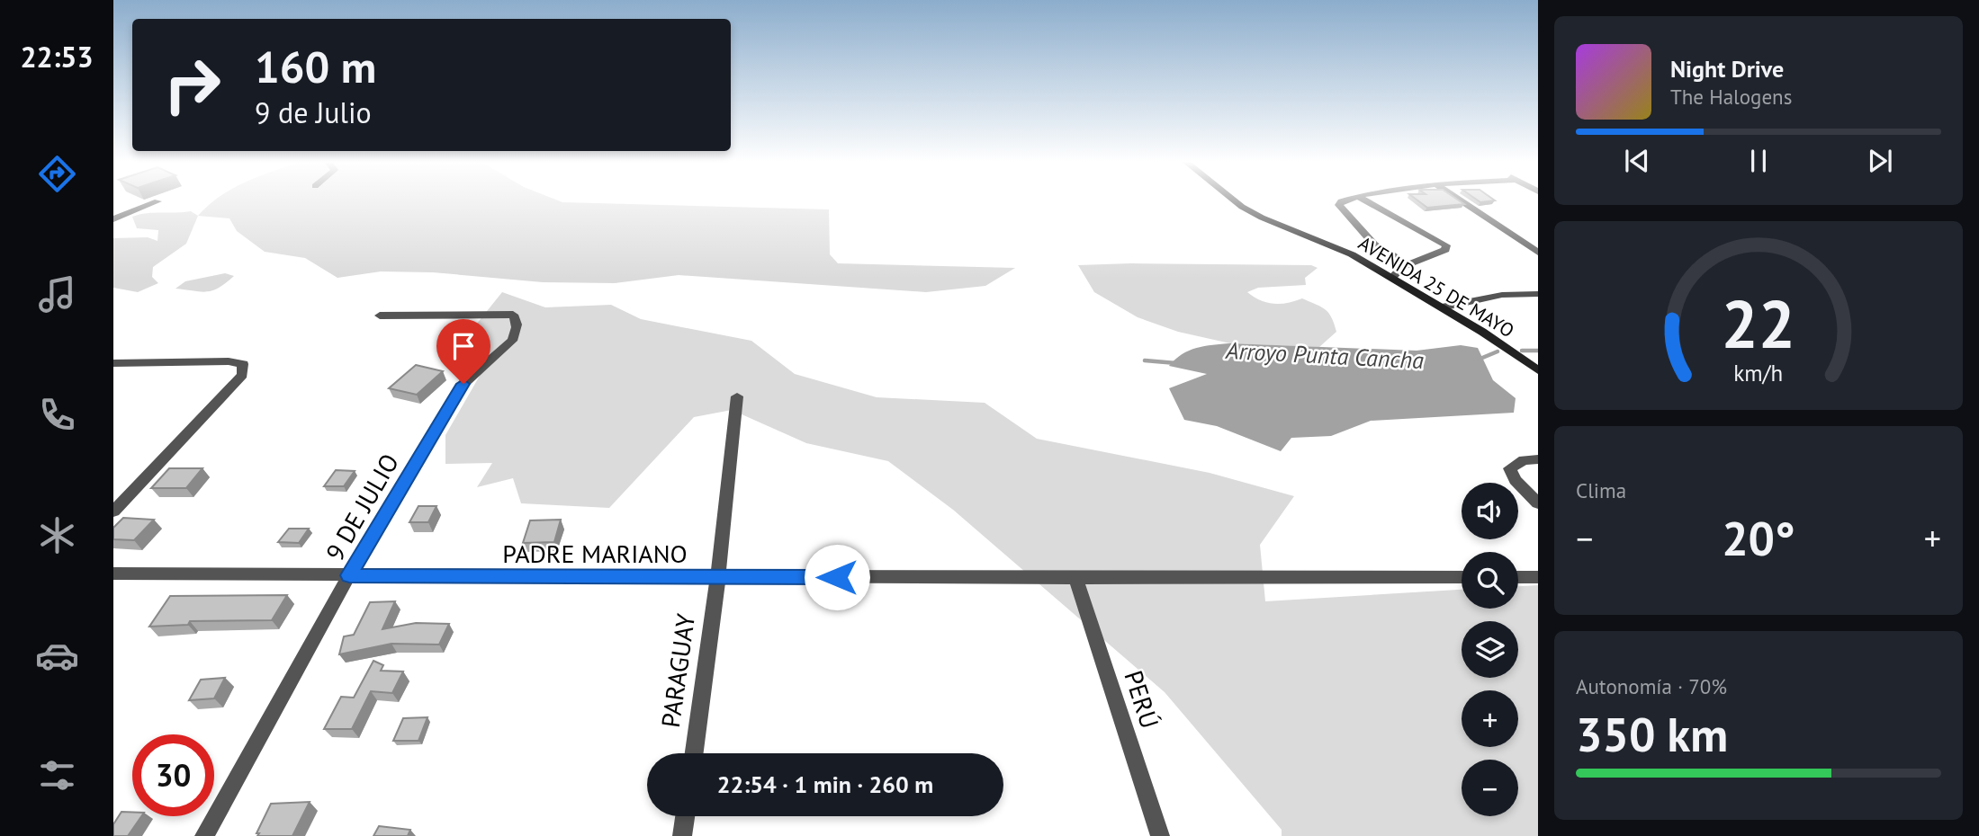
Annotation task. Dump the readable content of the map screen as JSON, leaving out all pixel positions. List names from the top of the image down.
{
  "streets": {
    "main road": ["AVENIDA 25 DE MAYO"],
    "street": [
      "9 DE JULIO",
      "PADRE MARIANO",
      "PARAGUAY",
      "PERÚ"
    ]
  },
  "crossings": [
    ["9 DE JULIO", "PADRE MARIANO"],
    ["PADRE MARIANO", "PARAGUAY"],
    ["PADRE MARIANO", "PERÚ"]
  ],
  "water": ["Arroyo Punta Cancha"],
  "page": {
    "tabs": "22:53",
    "turn": ["160 m", "9 de Julio"],
    "song": ["Night Drive", "The Halogens"],
    "tile": [
      "Clima",
      ["Autonomía · 70%", "350 km"]
    ],
    "map_buttons": ["+", "−"],
    "heat": ["−", "20°", "+"],
    "limit": "30",
    "trip": "22:54 · 1 min · 260 m",
    "gauge": ["22", "km/h"]
  }
}
